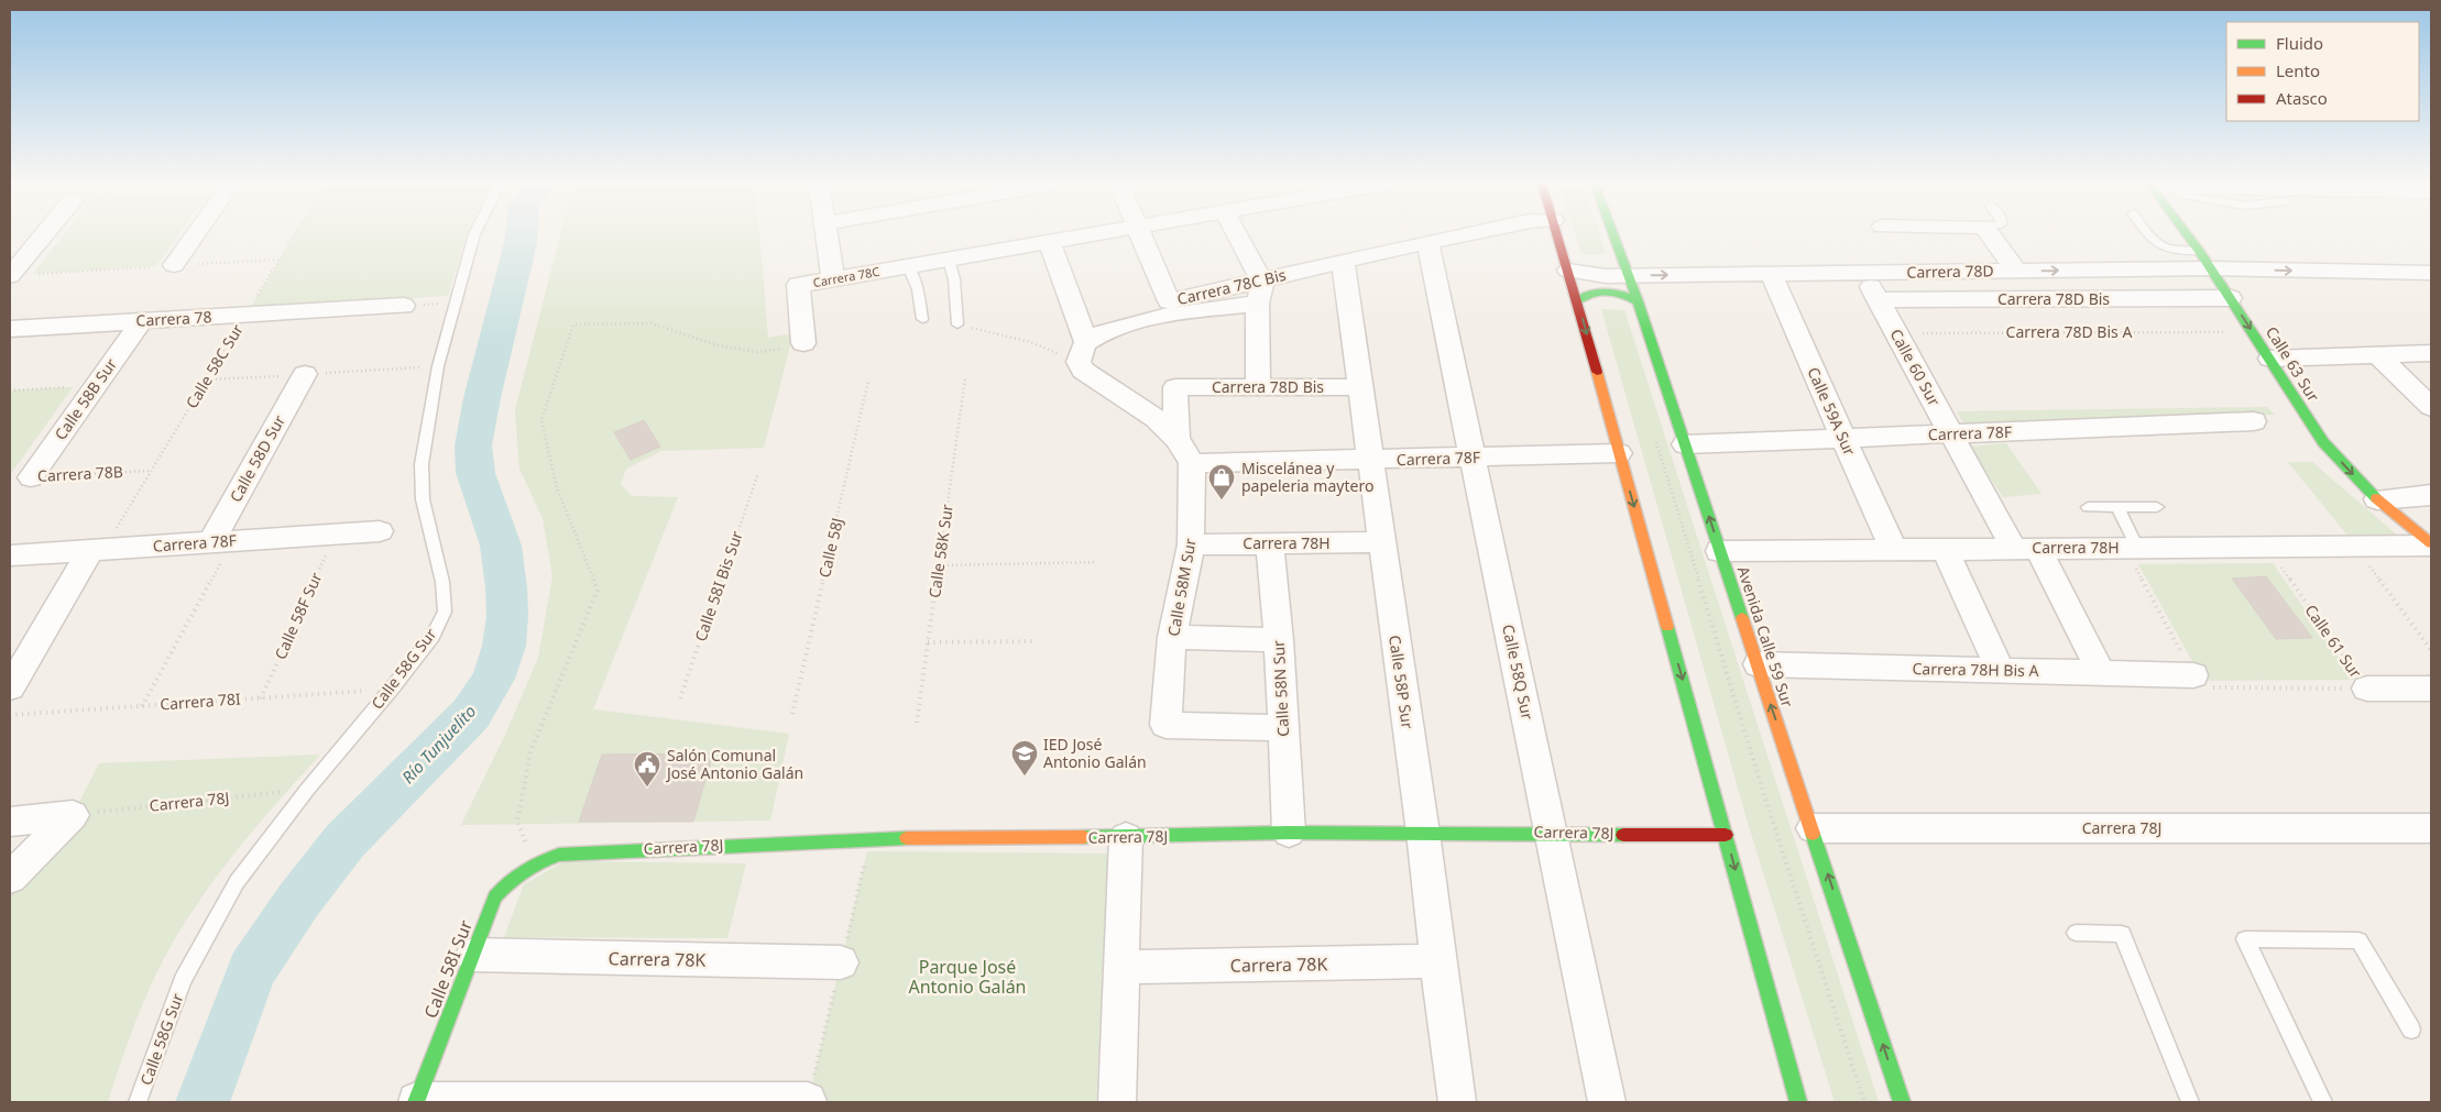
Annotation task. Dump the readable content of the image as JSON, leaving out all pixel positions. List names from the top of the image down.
{
  "streets": {
    "main road": [
      "Calle 63 Sur",
      "Avenida Calle 59 Sur",
      "Carrera 78J",
      "Calle 58I Sur"
    ],
    "street": [
      "Carrera 78D",
      "Carrera 78C",
      "Carrera 78C Bis",
      "Carrera 78D Bis",
      "Carrera 78",
      "Calle 60 Sur",
      "Calle 58B Sur",
      "Calle 59A Sur",
      "Carrera 78F",
      "Calle 58D Sur",
      "Carrera 78H",
      "Calle 58M Sur",
      "Carrera 78H Bis A",
      "Calle 58Q Sur",
      "Calle 58P Sur",
      "Calle 58N Sur",
      "Carrera 78K"
    ],
    "lane": ["Calle 58G Sur"],
    "path": [
      "Carrera 78D Bis A",
      "Calle 58C Sur",
      "Carrera 78B",
      "Calle 58J",
      "Calle 58K Sur",
      "Calle 58I Bis Sur",
      "Calle 58F Sur",
      "Calle 61 Sur",
      "Carrera 78I"
    ]
  },
  "crossings": [
    ["Carrera 78D", "Calle 63 Sur"],
    ["Carrera 78D", "Calle 60 Sur"],
    ["Carrera 78D", "Calle 59A Sur"],
    ["Carrera 78D", "Avenida Calle 59 Sur"],
    ["Carrera 78C Bis", "Calle 58Q Sur"],
    ["Carrera 78C Bis", "Calle 58P Sur"],
    ["Carrera 78D Bis", "Calle 63 Sur"],
    ["Carrera 78D Bis", "Calle 60 Sur"],
    ["Carrera 78D Bis", "Calle 58P Sur"],
    ["Carrera 78", "Calle 58C Sur"],
    ["Carrera 78", "Calle 58B Sur"],
    ["Carrera 78D Bis A", "Calle 60 Sur"],
    ["Calle 63 Sur", "Carrera 78H"],
    ["Calle 58C Sur", "Carrera 78F"],
    ["Calle 58C Sur", "Carrera 78B"],
    ["Calle 60 Sur", "Carrera 78F"],
    ["Calle 60 Sur", "Carrera 78H"],
    ["Calle 60 Sur", "Carrera 78H Bis A"],
    ["Calle 58B Sur", "Carrera 78B"],
    ["Calle 59A Sur", "Carrera 78F"],
    ["Calle 59A Sur", "Carrera 78H"],
    ["Carrera 78F", "Calle 58D Sur"],
    ["Carrera 78F", "Calle 58M Sur"],
    ["Carrera 78F", "Calle 58F Sur"],
    ["Carrera 78F", "Avenida Calle 59 Sur"],
    ["Carrera 78F", "Calle 58Q Sur"],
    ["Carrera 78F", "Calle 58P Sur"],
    ["Carrera 78H", "Calle 58M Sur"],
    ["Carrera 78H", "Avenida Calle 59 Sur"],
    ["Carrera 78H", "Calle 58P Sur"],
    ["Carrera 78H", "Calle 58N Sur"],
    ["Calle 58M Sur", "Calle 58N Sur"],
    ["Calle 58F Sur", "Carrera 78I"],
    ["Avenida Calle 59 Sur", "Carrera 78H Bis A"],
    ["Avenida Calle 59 Sur", "Carrera 78J"],
    ["Calle 58G Sur", "Carrera 78I"],
    ["Calle 58G Sur", "Carrera 78J"],
    ["Calle 58Q Sur", "Carrera 78J"],
    ["Calle 58P Sur", "Carrera 78J"],
    ["Calle 58P Sur", "Carrera 78K"],
    ["Calle 58N Sur", "Carrera 78J"],
    ["Carrera 78J", "Calle 58I Sur"],
    ["Carrera 78K", "Calle 58I Sur"]
  ],
  "one_way": ["Calle 63 Sur"],
  "water": ["Río Tunjuelito"],
  "parks": ["Parque José Antonio Galán"],
  "places": {
    "shop": ["Miscelánea y papeleria maytero"],
    "school or university": ["IED José Antonio Galán"],
    "public building": ["Salón Comunal José Antonio Galán"]
  },
  "legend": ["Fluido", "Lento", "Atasco"]
}
